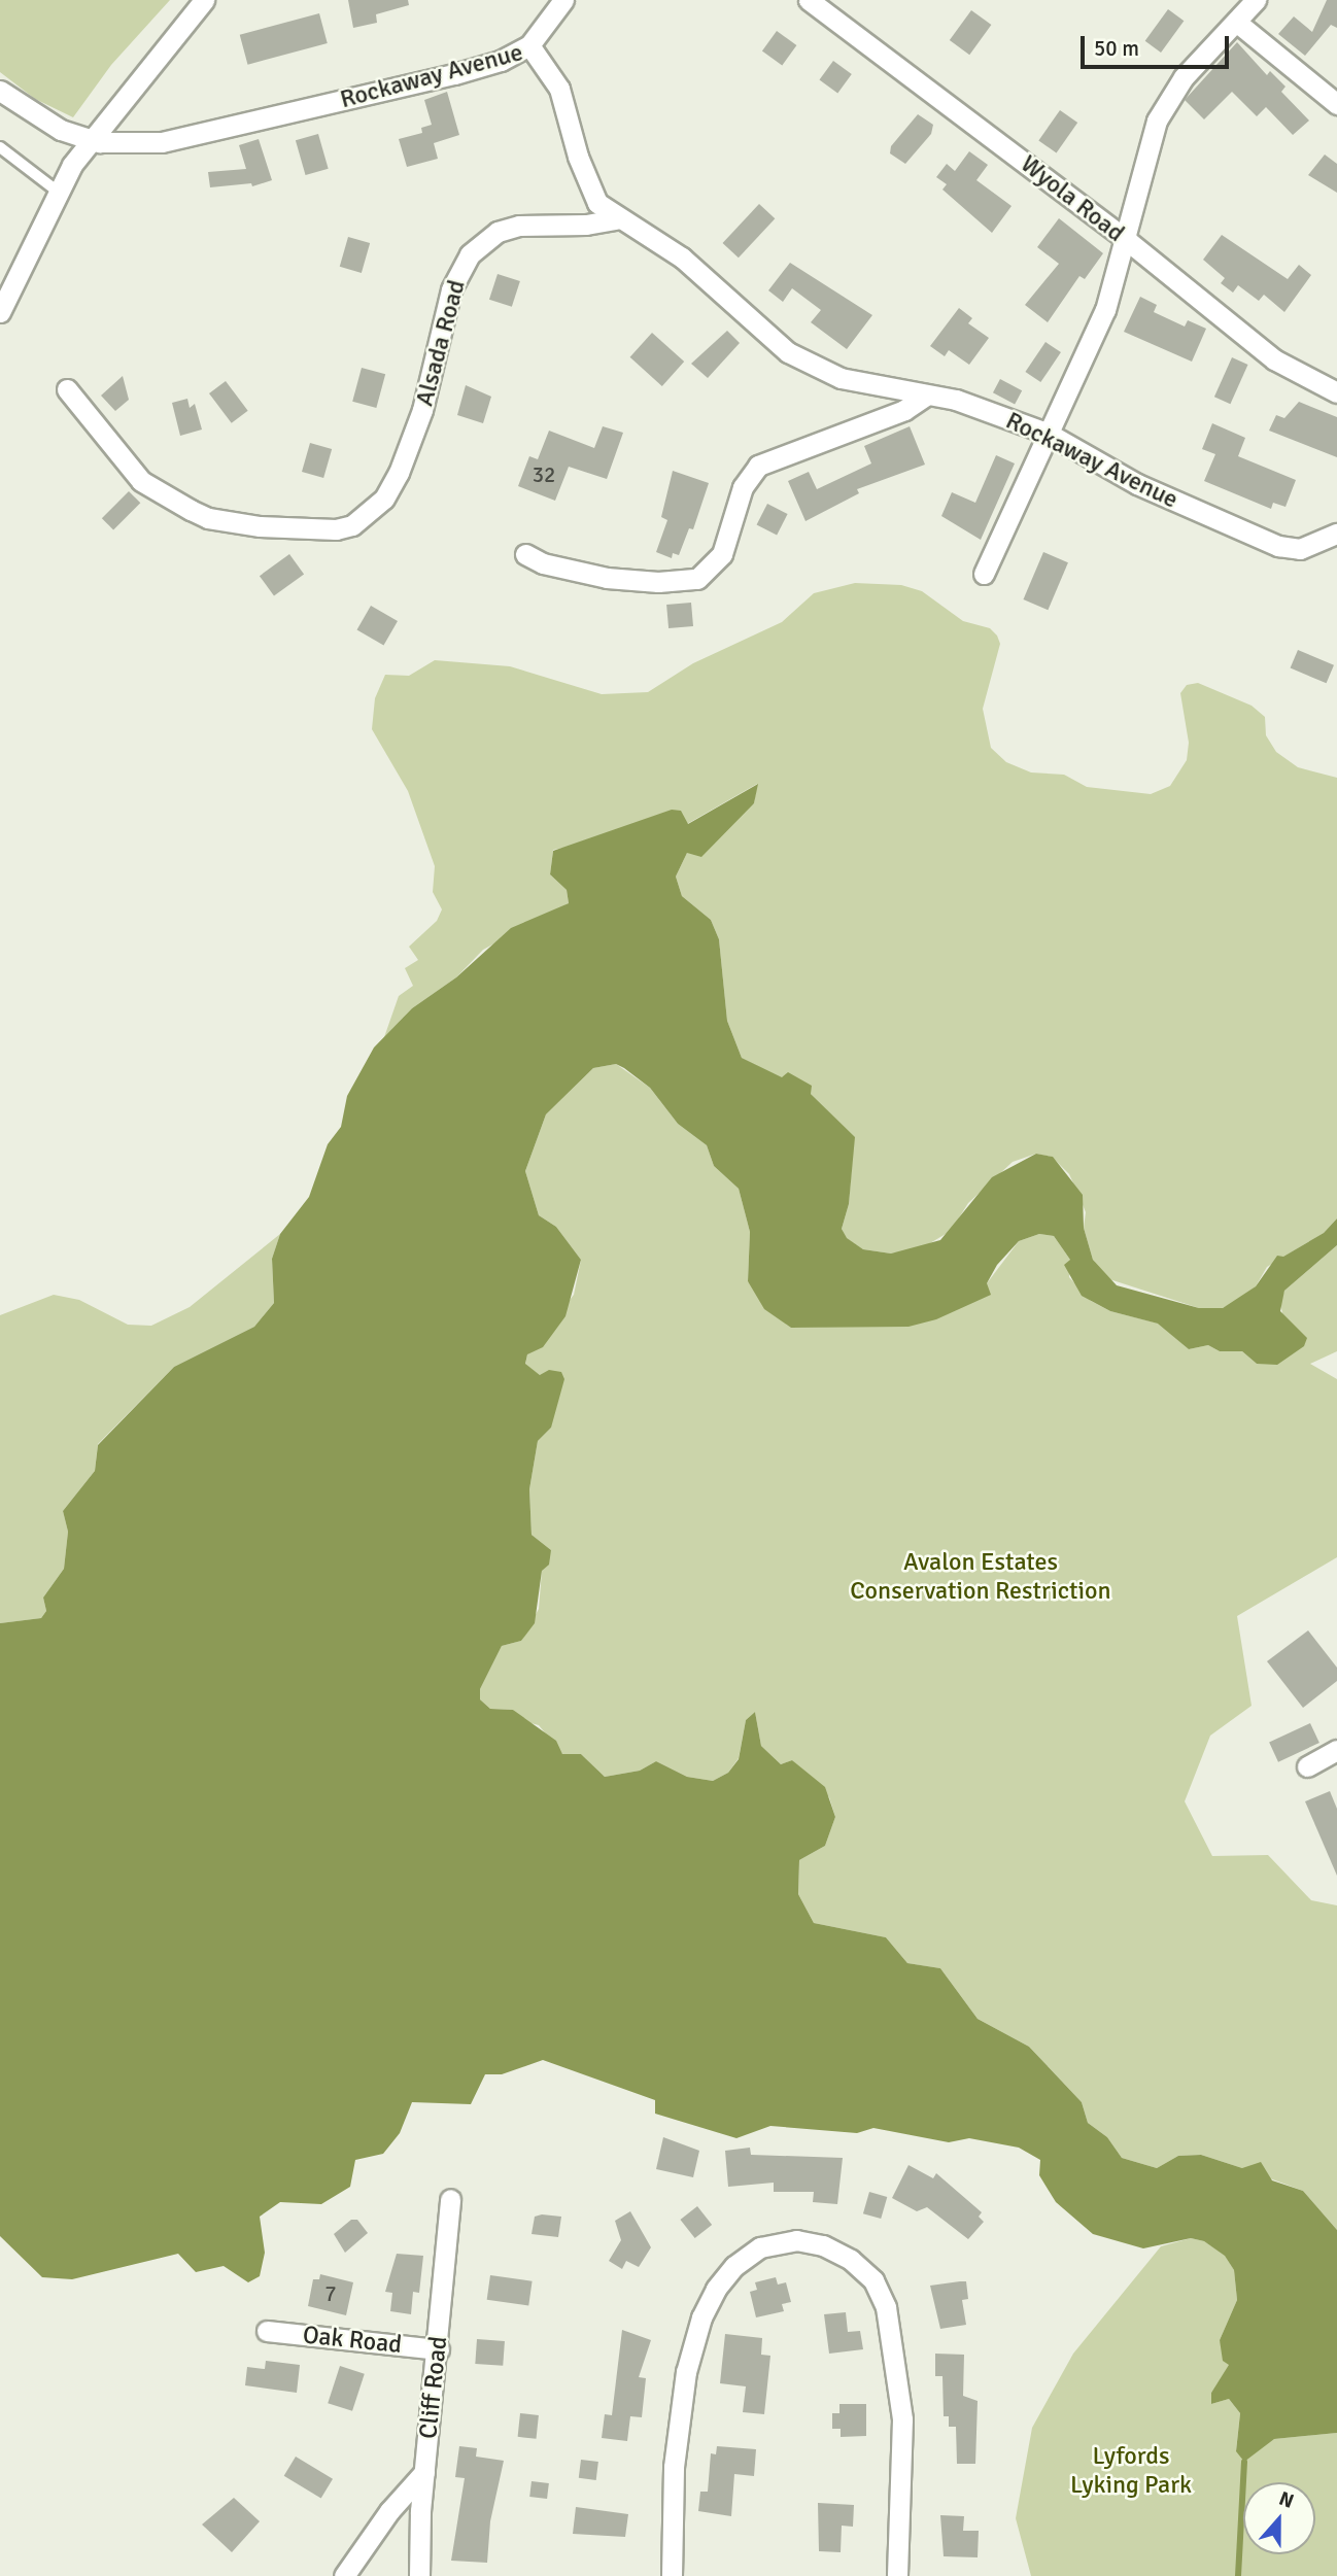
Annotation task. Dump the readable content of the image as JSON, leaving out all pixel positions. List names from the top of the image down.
{
  "streets": {
    "street": [
      "Rockaway Avenue",
      "Wyola Road",
      "Alsada Road",
      "Oak Road",
      "Cliff Road"
    ]
  },
  "crossings": [
    ["Rockaway Avenue", "Alsada Road"],
    ["Oak Road", "Cliff Road"]
  ],
  "parks": ["Avalon Estates Conservation Restriction", "Lyfords Lyking Park"],
  "house_numbers": ["32", "7"],
  "scale_bar": "50 m",
  "north": "top"
}
